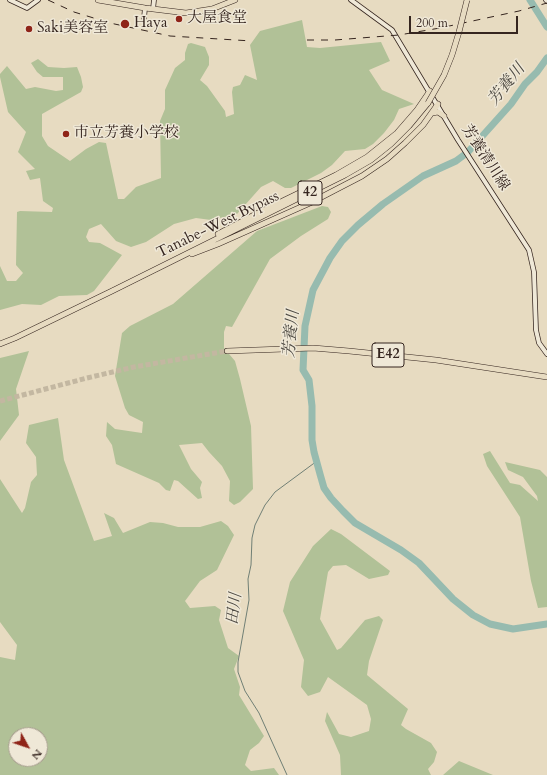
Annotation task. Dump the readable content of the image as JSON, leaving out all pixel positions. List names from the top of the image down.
{
  "streets": {
    "highway": ["42", "Tanabe-West Bypass", "E42"],
    "main road": ["芳養清川線"]
  },
  "water": ["芳養川", "田川"],
  "places": [
    "大屋食堂",
    "Haya",
    "Saki美容室",
    "市立芳養小学校"
  ],
  "scale_bar": "200 m",
  "north": "bottom right"
}
